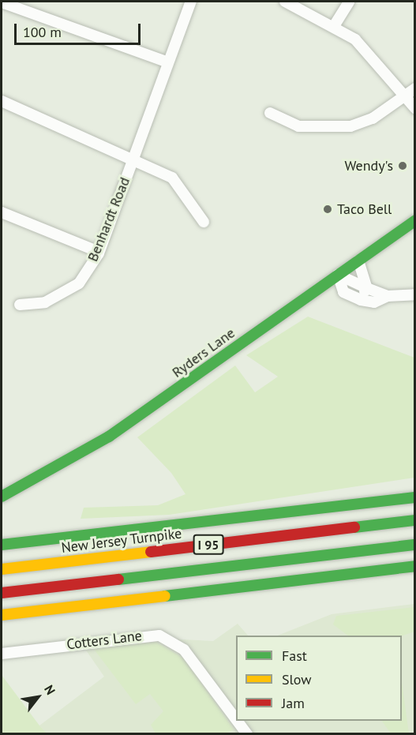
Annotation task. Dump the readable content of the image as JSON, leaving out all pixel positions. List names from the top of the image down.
{
  "streets": {
    "main road": ["Ryders Lane", "New Jersey Turnpike", "I 95"],
    "street": ["Benhardt Road", "Cotters Lane"]
  },
  "places": ["Wendy's", "Taco Bell"],
  "legend": ["Fast", "Slow", "Jam"],
  "scale_bar": "100 m",
  "north": "top right"
}
